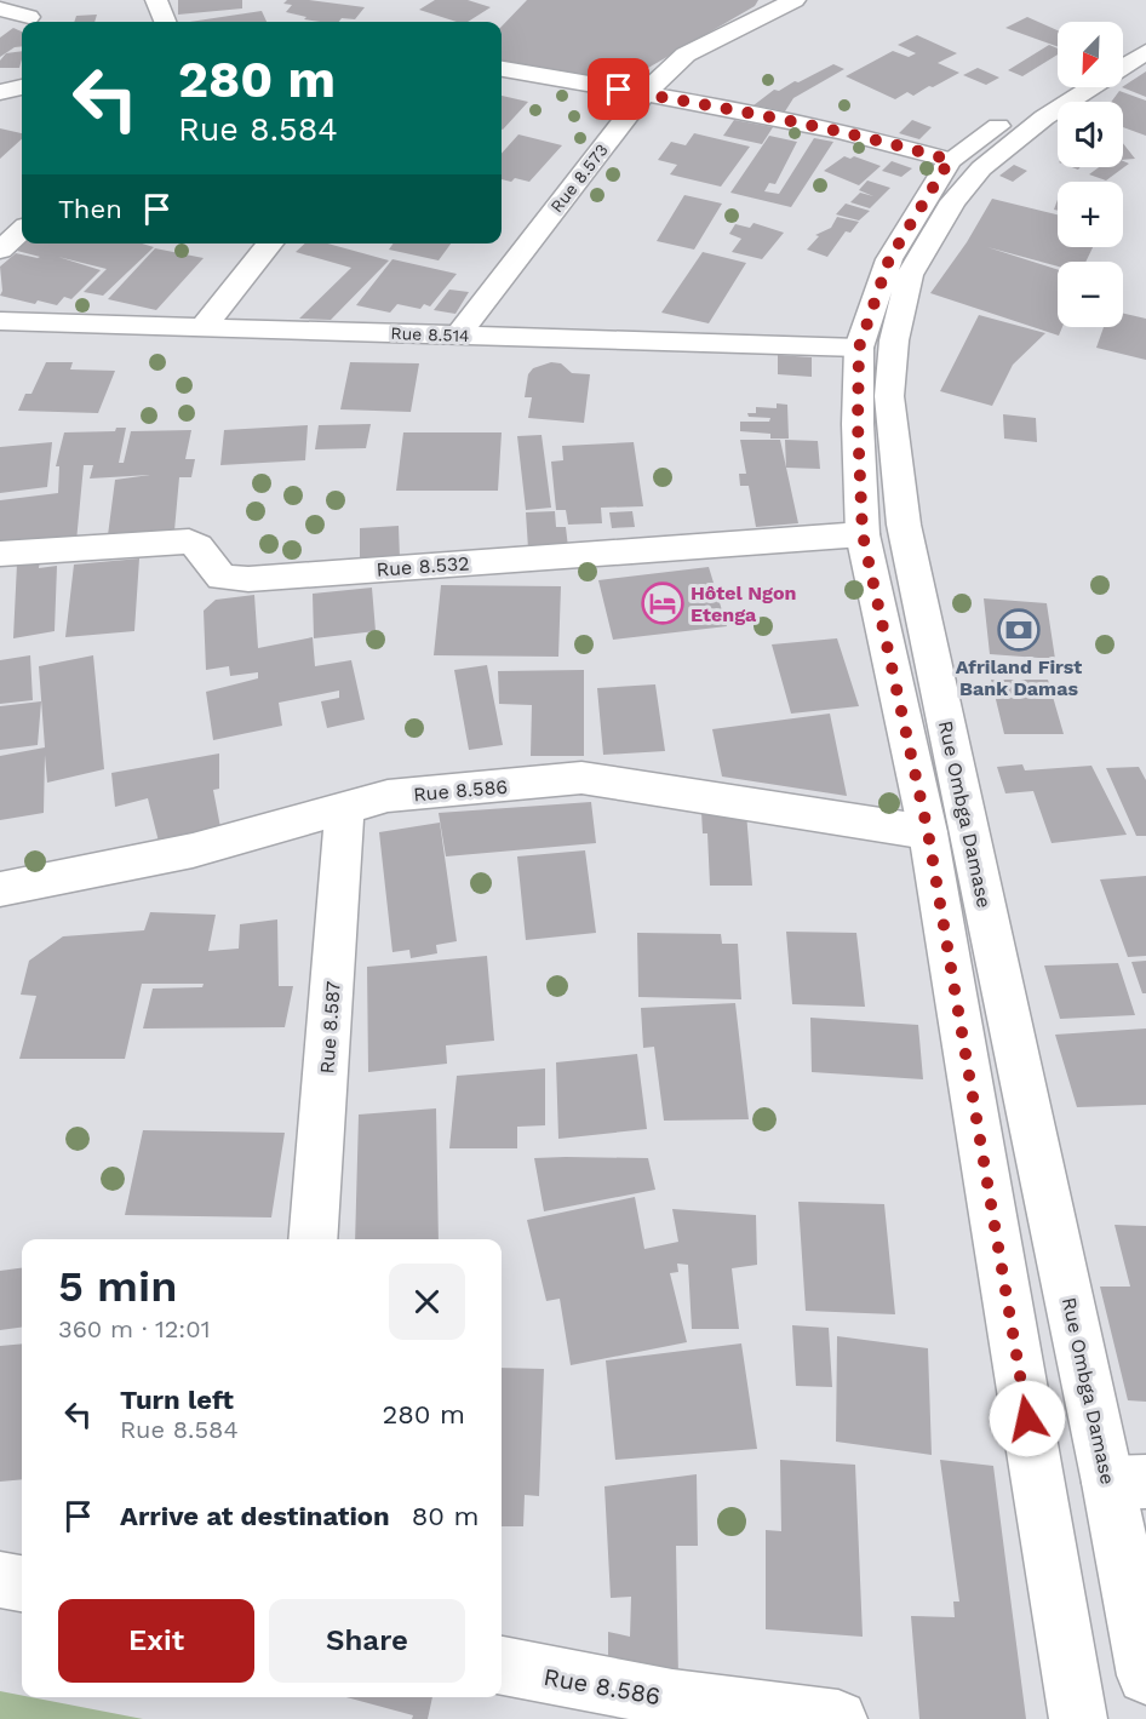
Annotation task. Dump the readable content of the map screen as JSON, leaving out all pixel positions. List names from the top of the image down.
{
  "streets": {
    "street": [
      "Rue 8.573",
      "Rue 8.514",
      "Rue 8.532",
      "Rue 8.586",
      "Rue Ombga Damase",
      "Rue 8.587"
    ]
  },
  "crossings": [
    ["Rue 8.573", "Rue 8.514"],
    ["Rue 8.514", "Rue Ombga Damase"],
    ["Rue 8.532", "Rue Ombga Damase"],
    ["Rue 8.586", "Rue Ombga Damase"],
    ["Rue 8.586", "Rue 8.587"]
  ],
  "places": {
    "hotel": ["Hôtel Ngon Etenga"],
    "bank": ["Afriland First Bank Damas"]
  },
  "north": "bottom left",
  "page": {
    "map_buttons": ["+", "−"],
    "turn": ["280 m", "Rue 8.584"],
    "then": "Then",
    "heading": ["5 min", "360 m · 12:01"],
    "list": [
      {
        "name": "Turn left",
        "note": "Rue 8.584",
        "value": "280 m"
      },
      {
        "name": "Arrive at destination",
        "value": "80 m"
      }
    ],
    "buttons": ["Exit", "Share"]
  }
}
